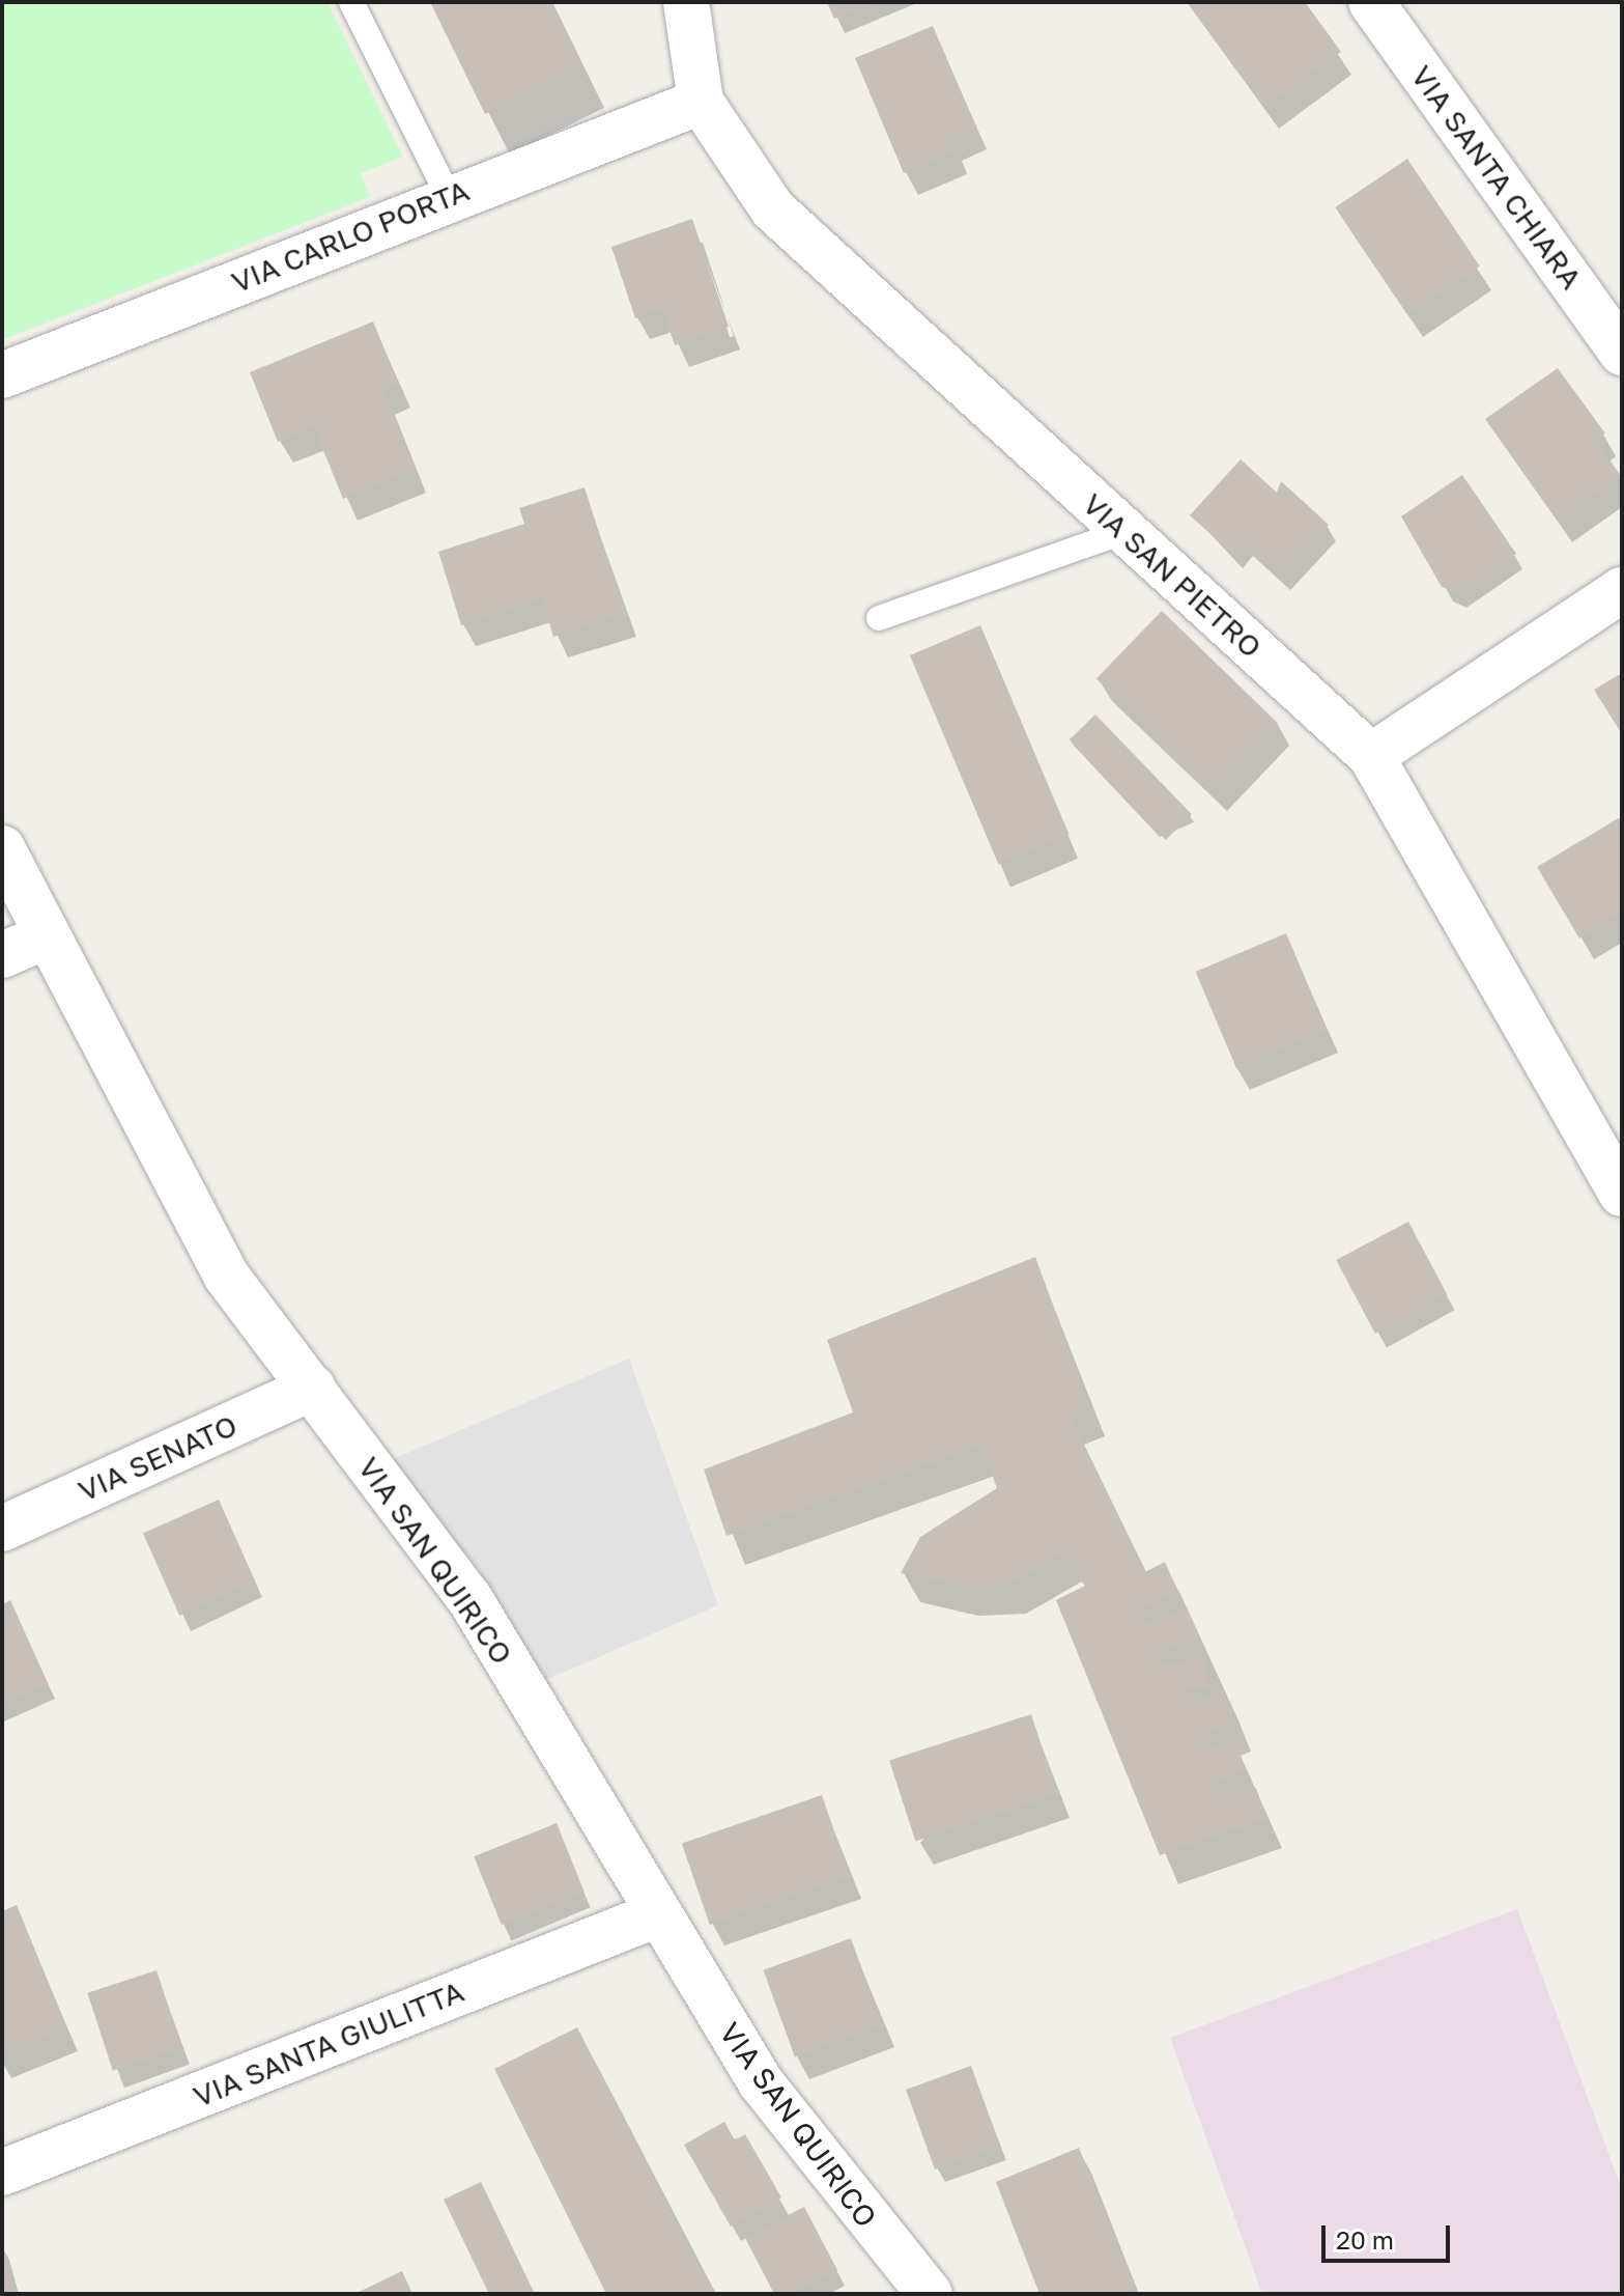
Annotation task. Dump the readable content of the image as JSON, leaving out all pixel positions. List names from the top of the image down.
{
  "streets": {
    "street": [
      "VIA SANTA CHIARA",
      "VIA CARLO PORTA",
      "VIA SAN PIETRO",
      "VIA SENATO",
      "VIA SAN QUIRICO",
      "VIA SANTA GIULITTA"
    ]
  },
  "crossings": [
    ["VIA CARLO PORTA", "VIA SAN PIETRO"],
    ["VIA SENATO", "VIA SAN QUIRICO"],
    ["VIA SAN QUIRICO", "VIA SANTA GIULITTA"]
  ],
  "scale_bar": "20 m"
}
